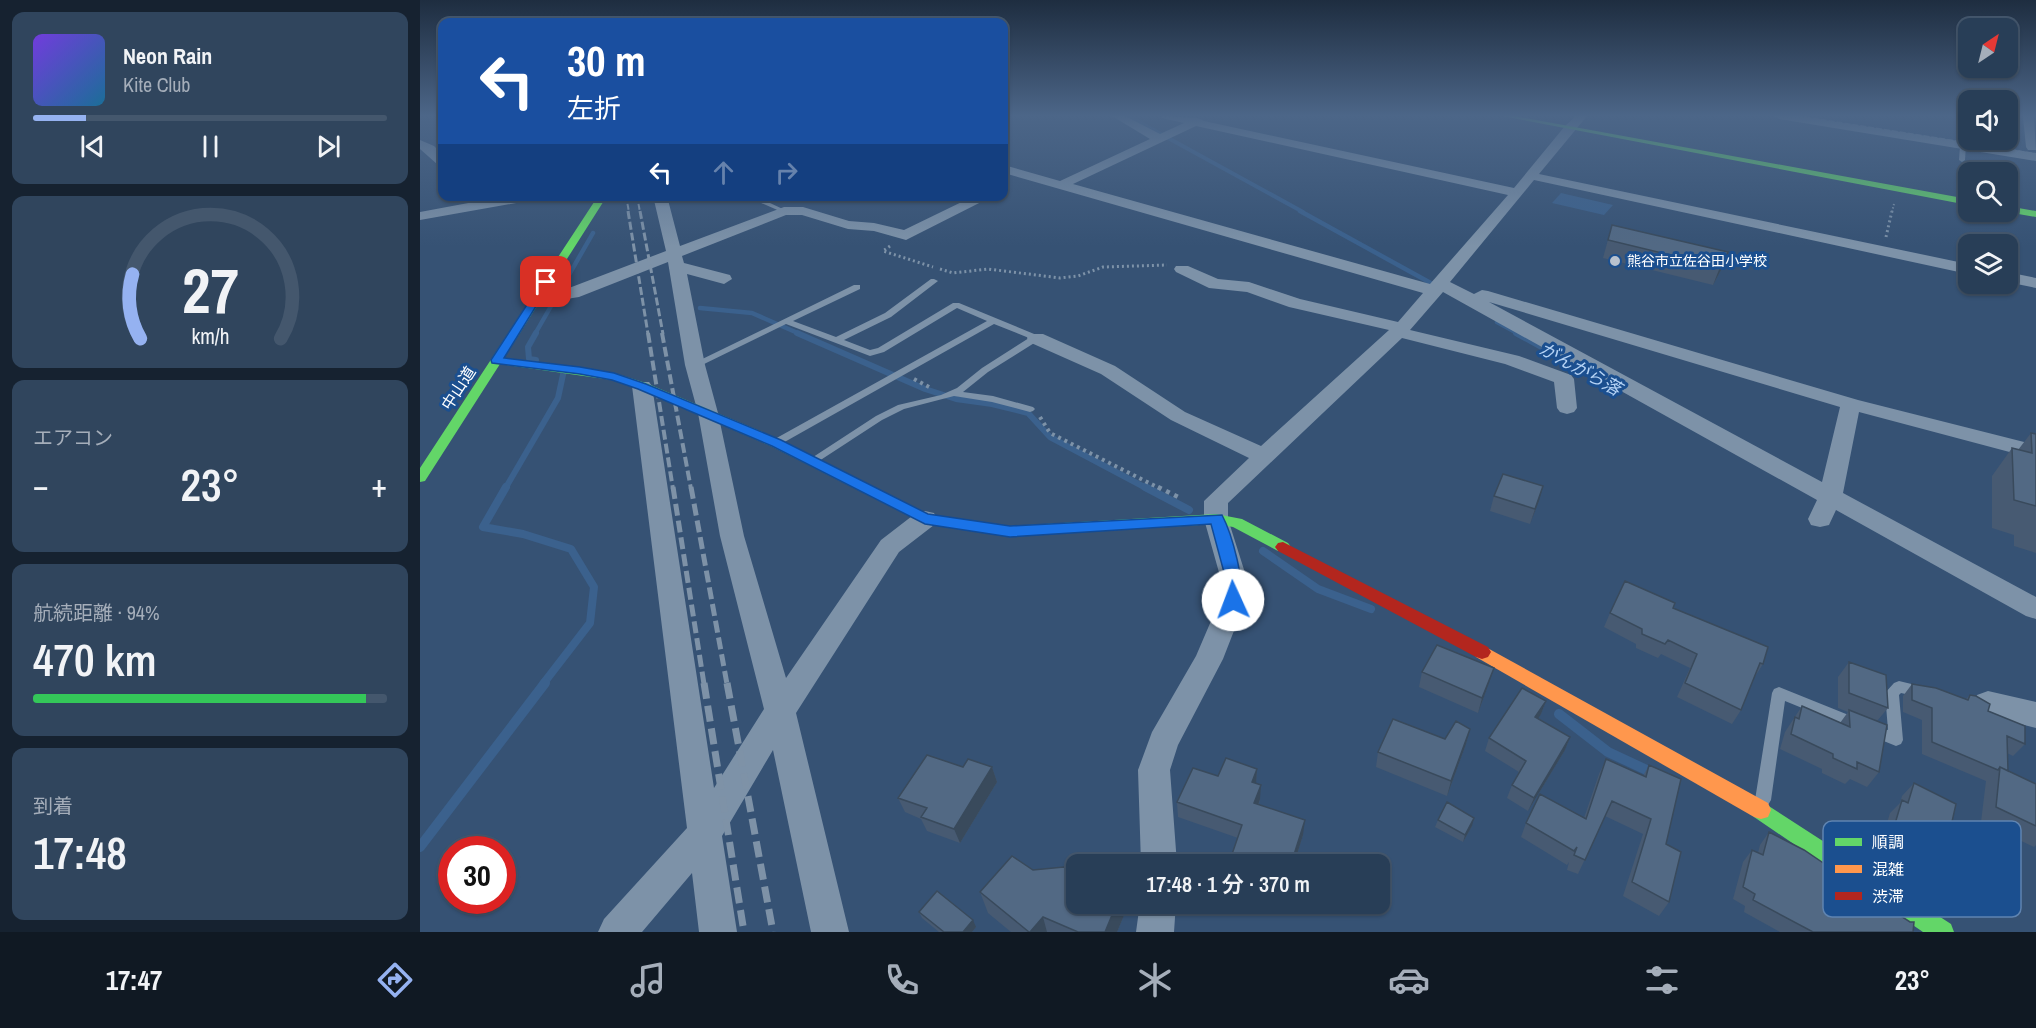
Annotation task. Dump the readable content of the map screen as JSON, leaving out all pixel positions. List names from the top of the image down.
{
  "streets": {
    "main road": ["中山道"]
  },
  "water": ["がんがら落"],
  "places": ["熊谷市立佐谷田小学校"],
  "legend": ["順調", "混雑", "渋滞"],
  "north": "top right",
  "page": {
    "turn": ["30 m", "左折"],
    "song": ["Neon Rain", "Kite Club"],
    "tile": [
      "エアコン",
      ["航続距離 · 94%", "470 km"],
      ["到着", "17:48"]
    ],
    "heat": ["−", "23°", "+"],
    "limit": "30",
    "trip": "17:48 · 1 分 · 370 m",
    "tabs": ["17:47", "23°"],
    "gauge": ["27", "km/h"]
  }
}
